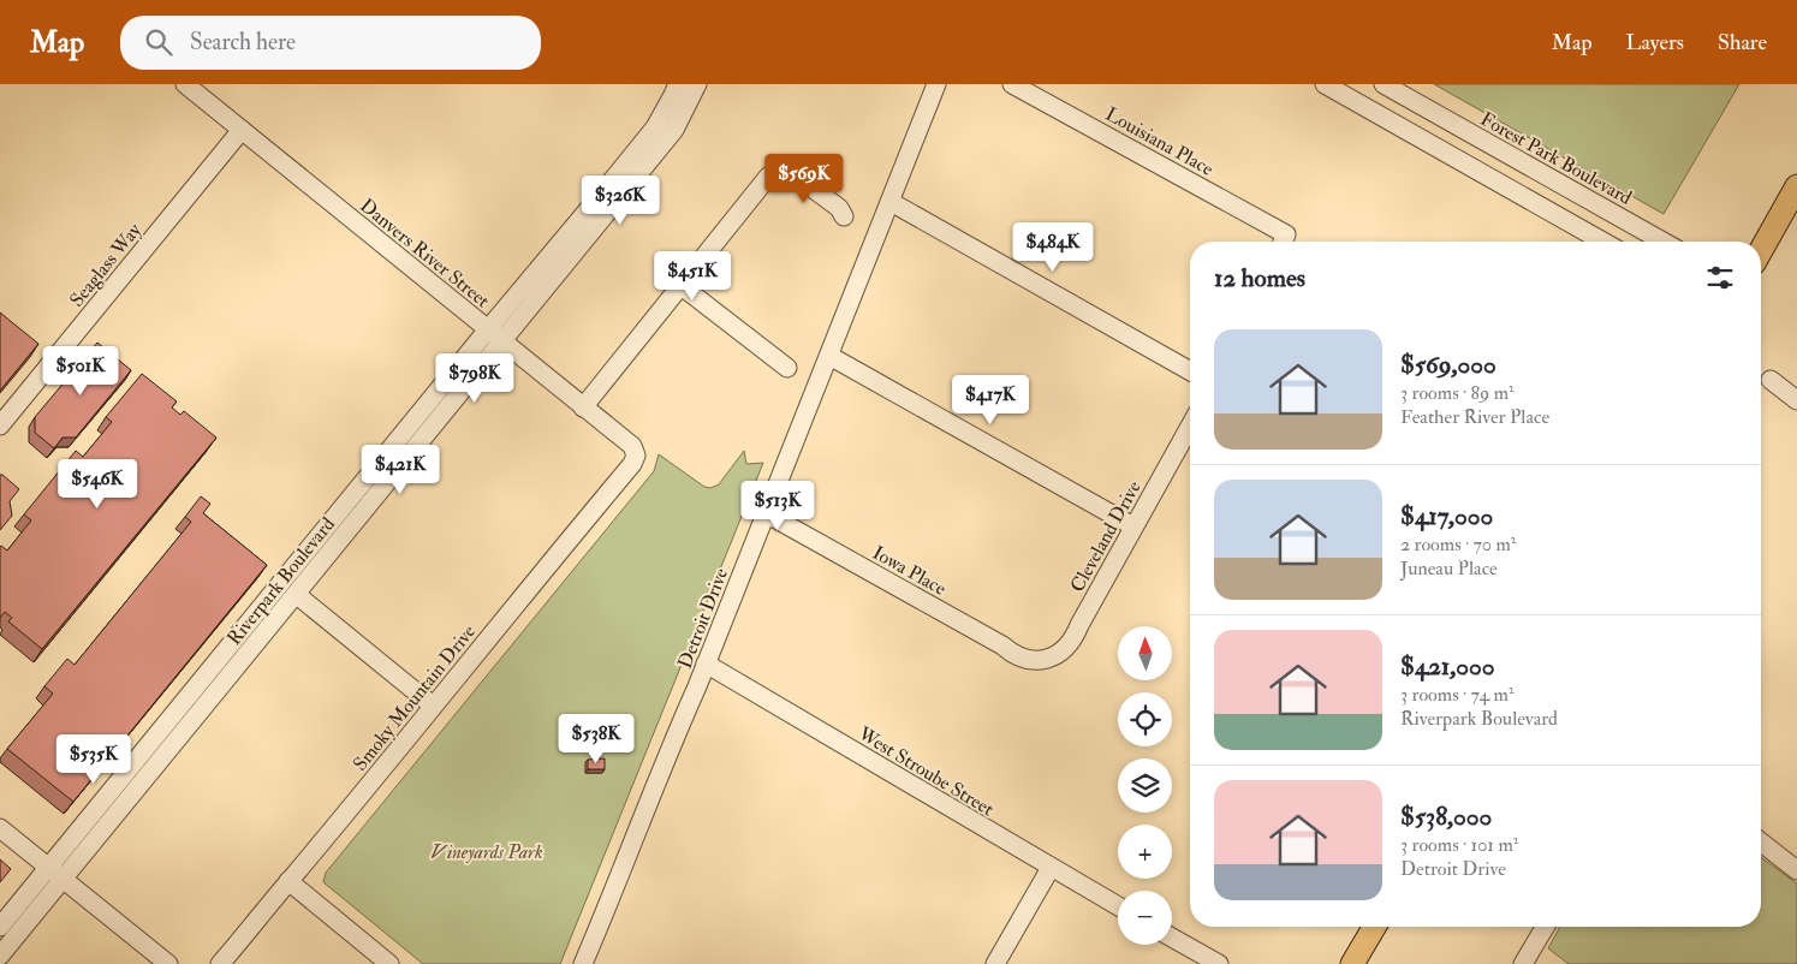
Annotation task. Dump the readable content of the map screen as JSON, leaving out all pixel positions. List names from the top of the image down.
{
  "streets": {
    "street": [
      "Louisiana Place",
      "Forest Park Boulevard",
      "Danvers River Street",
      "Seaglass Way",
      "Cleveland Drive",
      "Iowa Place",
      "Riverpark Boulevard",
      "Detroit Drive",
      "Smoky Mountain Drive",
      "West Stroube Street"
    ]
  },
  "crossings": [
    ["Danvers River Street", "Seaglass Way"],
    ["Danvers River Street", "Riverpark Boulevard"],
    ["Danvers River Street", "Smoky Mountain Drive"],
    ["Cleveland Drive", "Iowa Place"],
    ["Iowa Place", "Detroit Drive"],
    ["Detroit Drive", "West Stroube Street"]
  ],
  "parks": ["Vineyards Park"],
  "north": "top",
  "page": {
    "header": "Map",
    "search": "Search here",
    "nav": ["Map", "Layers", "Share"],
    "price": [
      "$569K",
      "$326K",
      "$484K",
      "$451K",
      "$501K",
      "$798K",
      "$417K",
      "$421K",
      "$546K",
      "$513K",
      "$538K",
      "$535K"
    ],
    "heading": "12 homes",
    "list": [
      {
        "name": "$569,000",
        "note": "3 rooms · 89 m² · Feather River Place"
      },
      {
        "name": "$417,000",
        "note": "2 rooms · 70 m² · Juneau Place"
      },
      {
        "name": "$421,000",
        "note": "3 rooms · 74 m² · Riverpark Boulevard"
      },
      {
        "name": "$538,000",
        "note": "3 rooms · 101 m² · Detroit Drive"
      }
    ],
    "map_buttons": ["+", "−"]
  }
}
